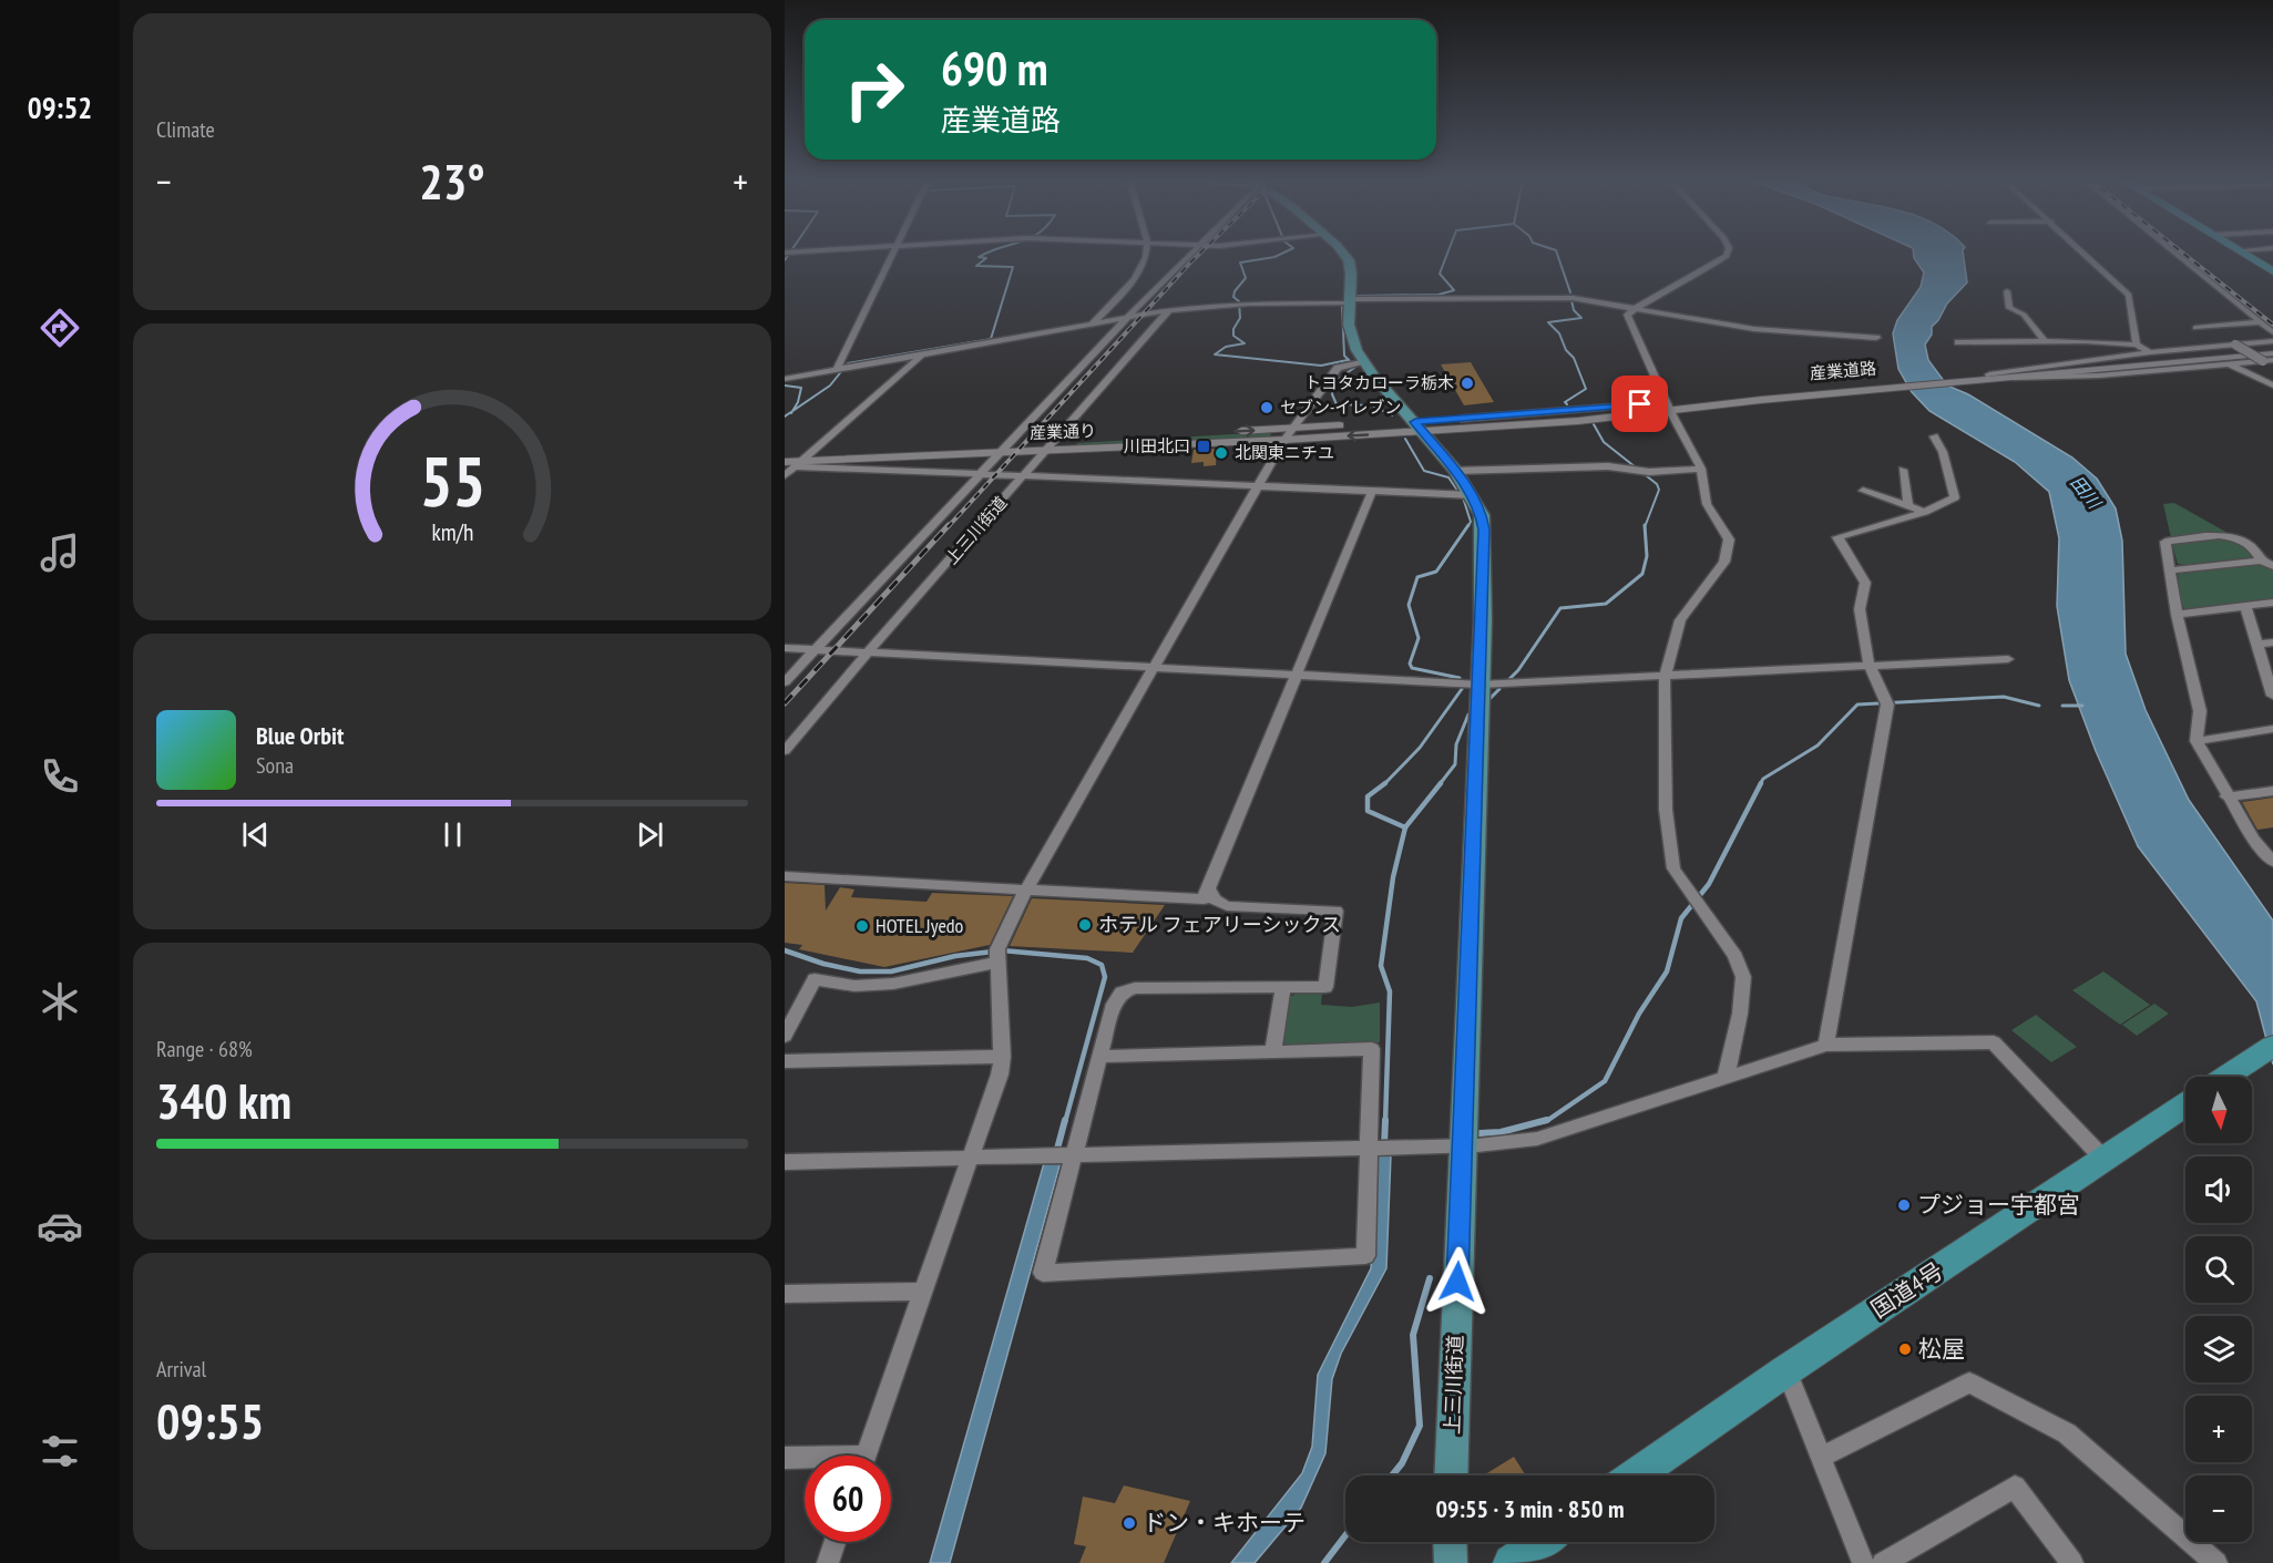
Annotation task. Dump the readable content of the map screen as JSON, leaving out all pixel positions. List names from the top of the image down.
{
  "streets": {
    "highway": ["国道4号"],
    "main road": ["上三川街道"],
    "street": ["産業道路", "産業通り"]
  },
  "crossings": [
    ["産業道路", "産業通り"],
    ["産業道路", "上三川街道"],
    ["産業通り", "上三川街道"]
  ],
  "water": ["田川"],
  "places": {
    "other": [
      "トヨタカローラ栃木",
      "セブン-イレブン",
      "北関東ニチユ",
      "ホテル フェアリーシックス",
      "HOTEL Jyedo",
      "プジョー宇都宮",
      "松屋",
      "ドン・キホーテ"
    ],
    "transit": ["川田北口"]
  },
  "north": "bottom",
  "page": {
    "tabs": "09:52",
    "tile": [
      "Climate",
      ["Range · 68%", "340 km"],
      ["Arrival", "09:55"]
    ],
    "turn": ["690 m", "産業道路"],
    "heat": ["−", "23°", "+"],
    "song": ["Blue Orbit", "Sona"],
    "map_buttons": ["+", "−"],
    "limit": "60",
    "trip": "09:55 · 3 min · 850 m",
    "gauge": ["55", "km/h"]
  }
}
